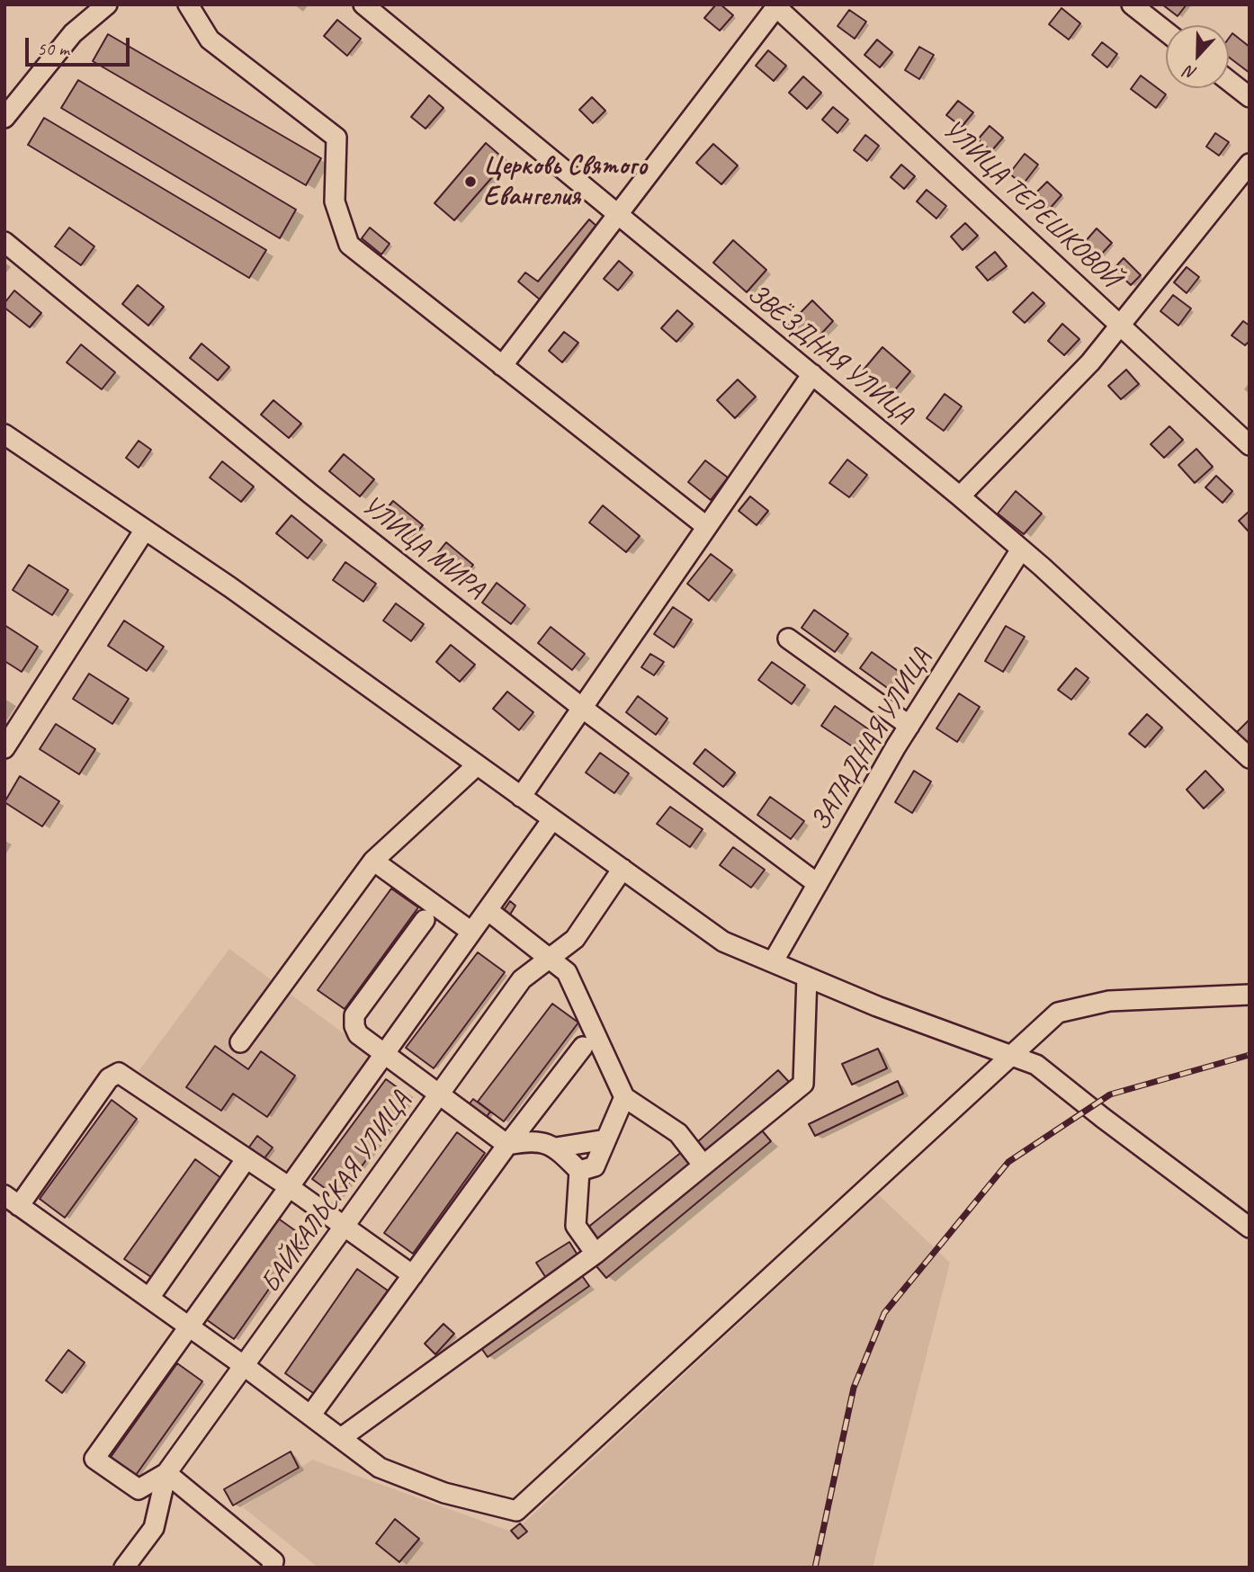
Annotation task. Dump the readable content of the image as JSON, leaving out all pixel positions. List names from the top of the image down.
{
  "streets": {
    "street": [
      "УЛИЦА ТЕРЕШКОВОЙ",
      "ЗВЁЗДНАЯ УЛИЦА",
      "УЛИЦА МИРА",
      "ЗАПАДНАЯ УЛИЦА",
      "БАЙКАЛЬСКАЯ УЛИЦА"
    ]
  },
  "crossings": [
    ["ЗВЁЗДНАЯ УЛИЦА", "ЗАПАДНАЯ УЛИЦА"],
    ["УЛИЦА МИРА", "ЗАПАДНАЯ УЛИЦА"]
  ],
  "places": ["Церковь Святого Евангелия"],
  "scale_bar": "50 m",
  "north": "bottom"
}
